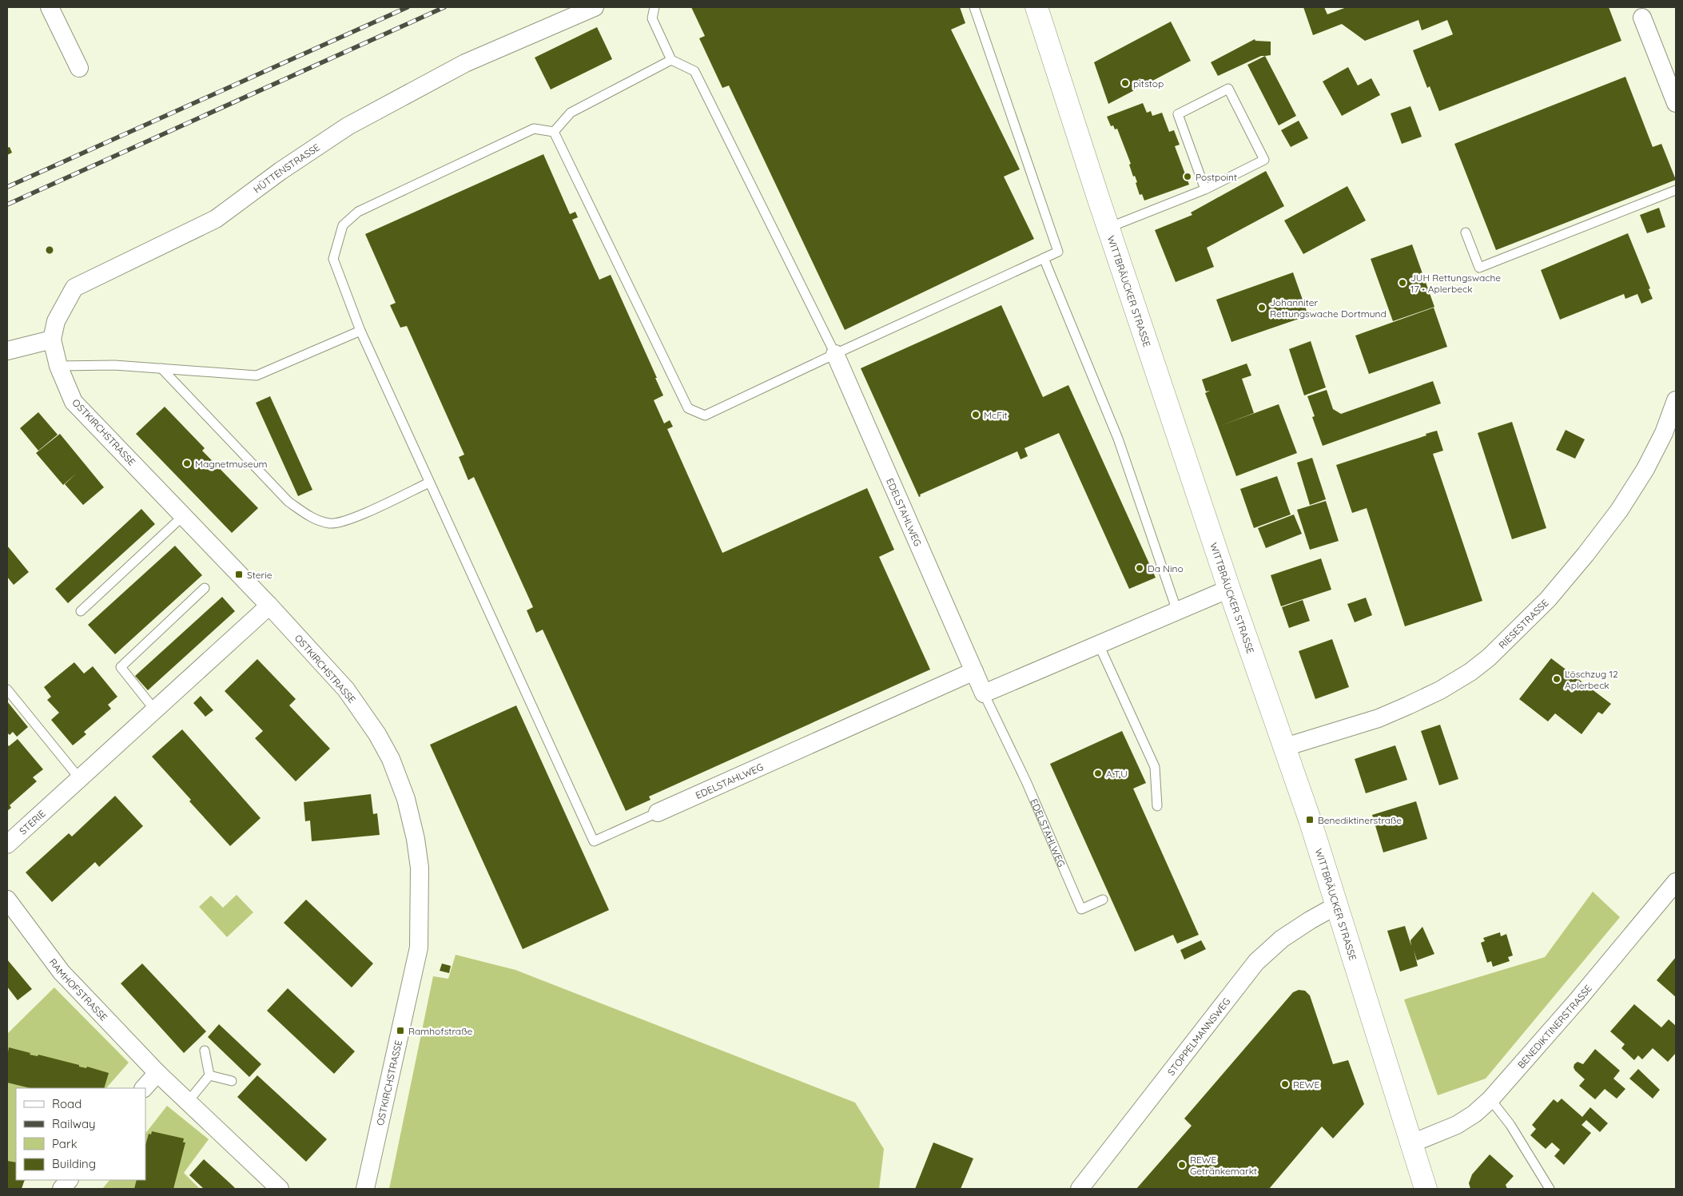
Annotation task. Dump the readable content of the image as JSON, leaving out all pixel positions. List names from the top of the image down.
{
  "streets": {
    "main road": ["WITTBRÄUCKER STRASSE"],
    "street": [
      "HÜTTENSTRASSE",
      "OSTKIRCHSTRASSE",
      "EDELSTAHLWEG",
      "RIESESTRASSE",
      "STERIE",
      "RAMHOFSTRASSE",
      "BENEDIKTINERSTRASSE",
      "STOPPELMANNSWEG"
    ]
  },
  "crossings": [
    ["HÜTTENSTRASSE", "OSTKIRCHSTRASSE"],
    ["WITTBRÄUCKER STRASSE", "RIESESTRASSE"],
    ["WITTBRÄUCKER STRASSE", "BENEDIKTINERSTRASSE"],
    ["WITTBRÄUCKER STRASSE", "STOPPELMANNSWEG"],
    ["OSTKIRCHSTRASSE", "STERIE"]
  ],
  "places": {
    "other": [
      "pitstop",
      "Postpoint",
      "JUH Rettungswache 17 - Aplerbeck",
      "Johanniter Rettungswache Dortmund",
      "McFit",
      "Magnetmuseum",
      "Da Nino",
      "Löschzug 12 Aplerbeck",
      "A.T.U",
      "REWE",
      "REWE Getränkemarkt"
    ],
    "transit": ["Sterie", "Benediktinerstraße", "Ramhofstraße"]
  },
  "legend": [
    "Road",
    "Railway",
    "Park",
    "Building"
  ]
}
